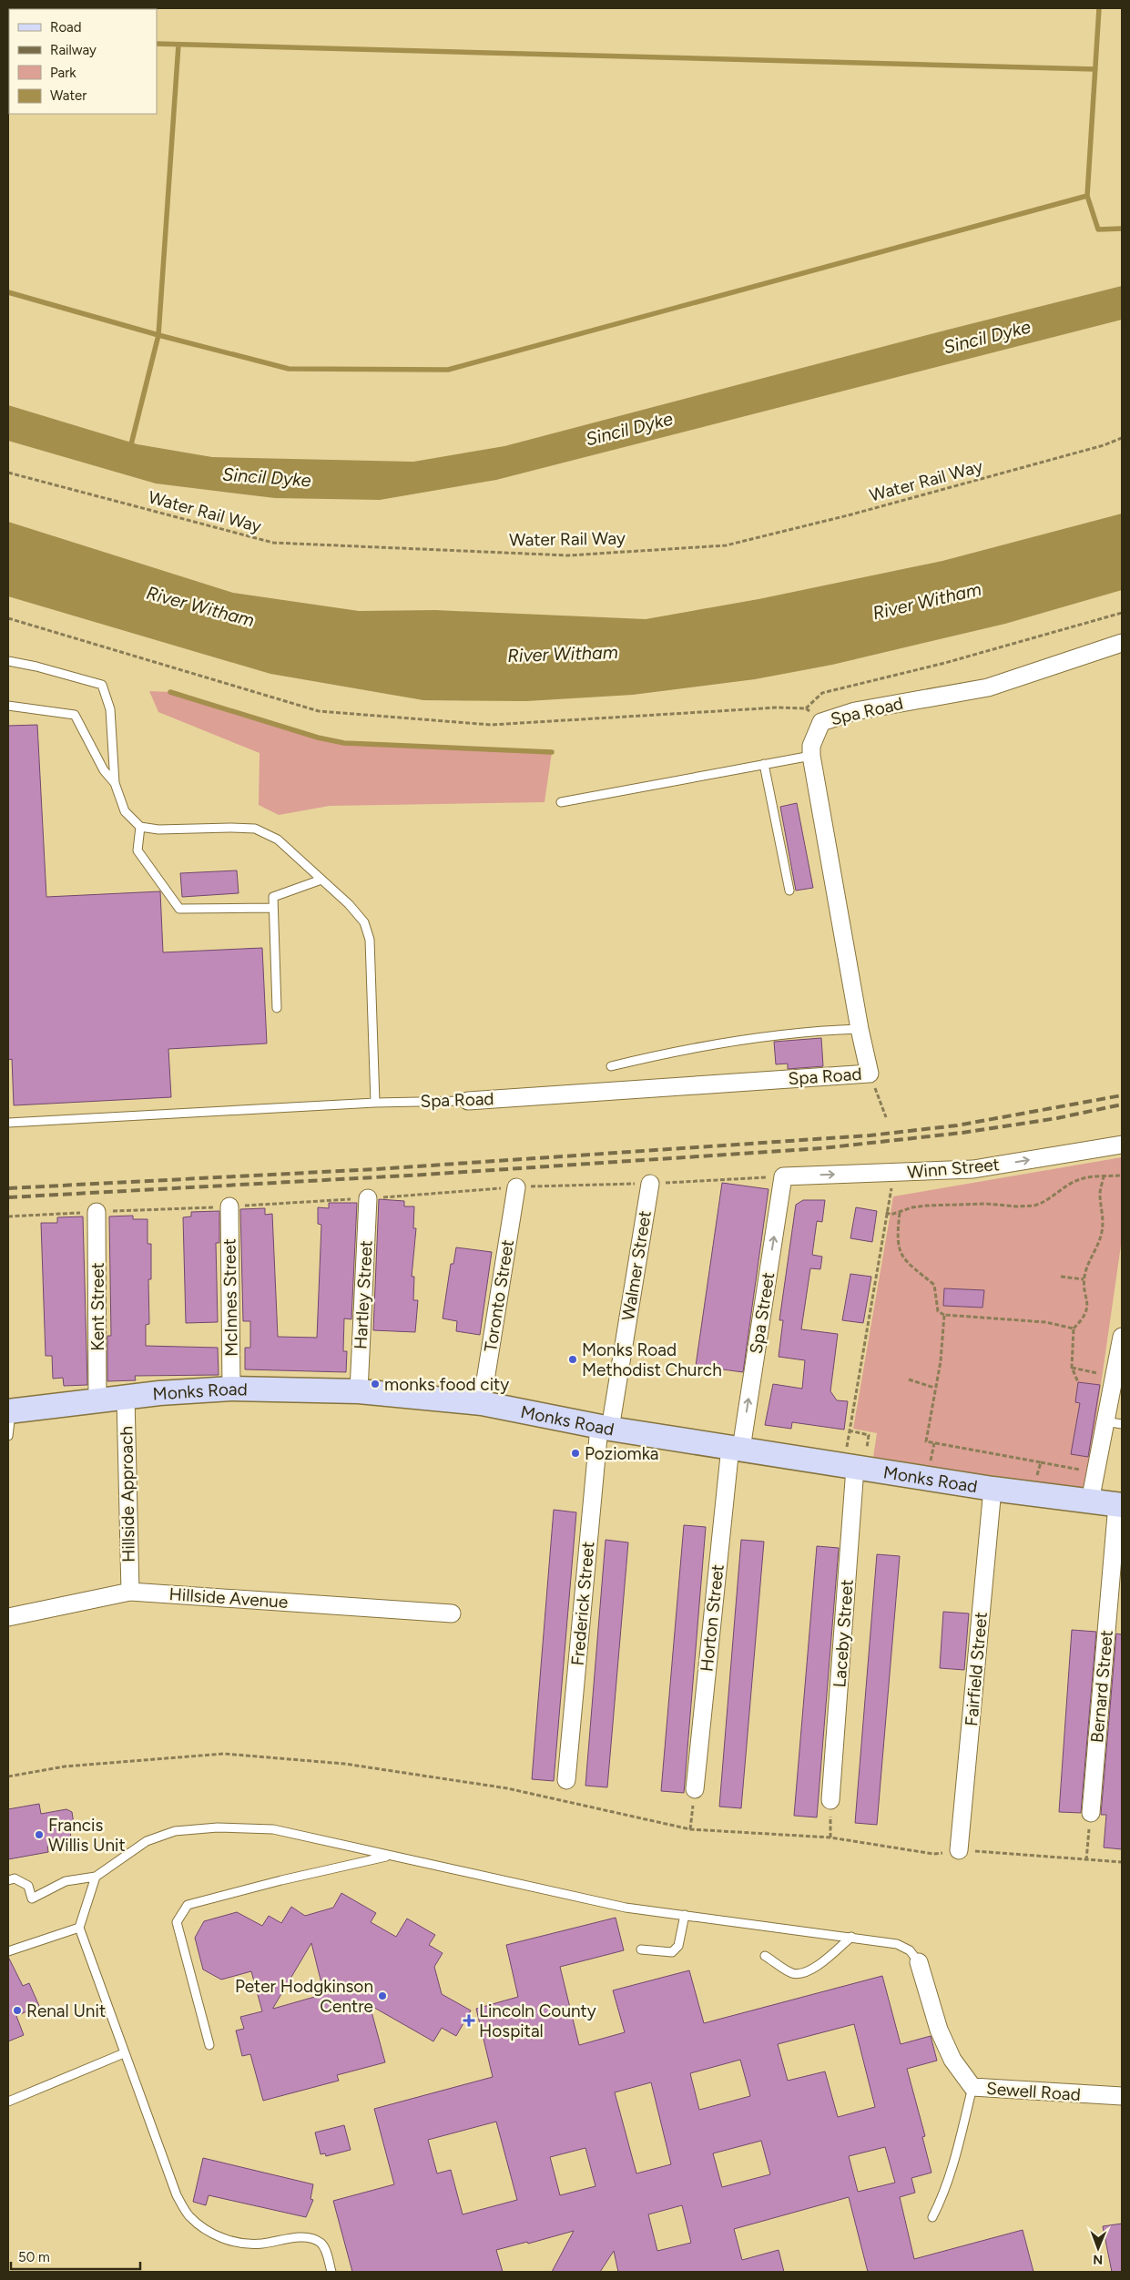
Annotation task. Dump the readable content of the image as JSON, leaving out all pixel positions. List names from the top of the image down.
{
  "streets": {
    "main road": ["Monks Road"],
    "street": [
      "Spa Road",
      "Winn Street",
      "Walmer Street",
      "Hartley Street",
      "Toronto Street",
      "McInnes Street",
      "Kent Street",
      "Spa Street",
      "Hillside Approach",
      "Hillside Avenue",
      "Frederick Street",
      "Horton Street",
      "Laceby Street",
      "Fairfield Street",
      "Bernard Street",
      "Sewell Road"
    ],
    "path": ["Water Rail Way"]
  },
  "crossings": [
    ["Winn Street", "Spa Street"],
    ["Walmer Street", "Monks Road"],
    ["Walmer Street", "Frederick Street"],
    ["Hartley Street", "Monks Road"],
    ["Toronto Street", "Monks Road"],
    ["McInnes Street", "Monks Road"],
    ["Kent Street", "Monks Road"],
    ["Spa Street", "Monks Road"],
    ["Spa Street", "Horton Street"],
    ["Monks Road", "Hillside Approach"],
    ["Monks Road", "Frederick Street"],
    ["Monks Road", "Horton Street"],
    ["Monks Road", "Laceby Street"],
    ["Monks Road", "Fairfield Street"],
    ["Monks Road", "Bernard Street"],
    ["Hillside Approach", "Hillside Avenue"]
  ],
  "one_way": ["Winn Street", "Spa Street"],
  "water": ["Sincil Dyke", "River Witham"],
  "places": {
    "other": [
      "Monks Road Methodist Church",
      "monks food city",
      "Poziomka",
      "Francis Willis Unit",
      "Peter Hodgkinson Centre",
      "Renal Unit"
    ],
    "health": ["Lincoln County Hospital"]
  },
  "legend": [
    "Road",
    "Railway",
    "Park",
    "Water"
  ],
  "scale_bar": "50 m",
  "north": "bottom"
}
